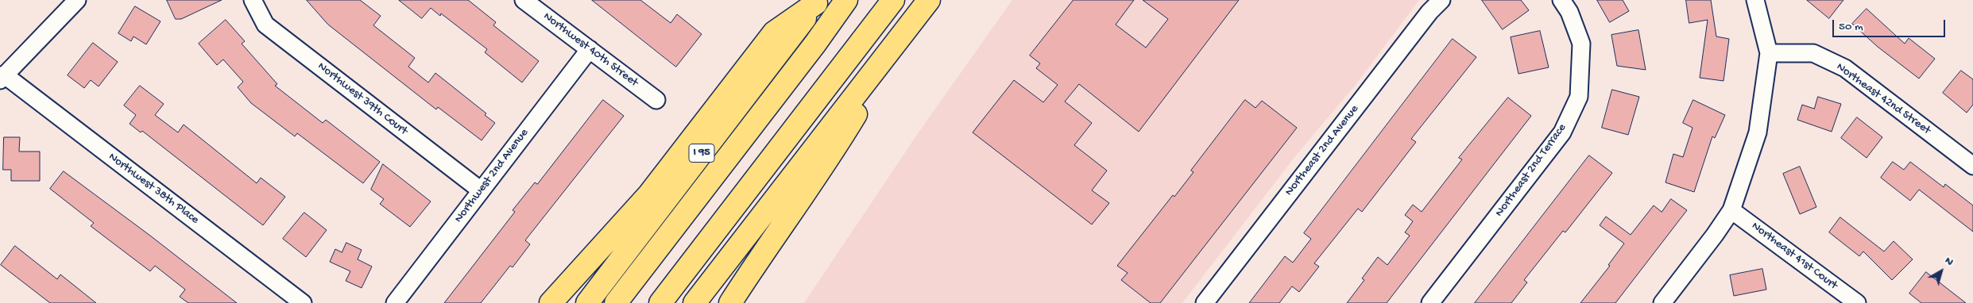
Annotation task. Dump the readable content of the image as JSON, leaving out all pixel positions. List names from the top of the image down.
{
  "streets": {
    "highway": ["I 95"],
    "street": [
      "Northwest 40th Street",
      "Northwest 39th Court",
      "Northeast 42nd Street",
      "Northeast 2nd Avenue",
      "Northeast 2nd Terrace",
      "Northwest 2nd Avenue",
      "Northwest 38th Place",
      "Northeast 41st Court"
    ]
  },
  "crossings": [
    ["Northwest 40th Street", "Northwest 2nd Avenue"],
    ["Northwest 39th Court", "Northwest 2nd Avenue"]
  ],
  "scale_bar": "50 m",
  "north": "top right"
}
